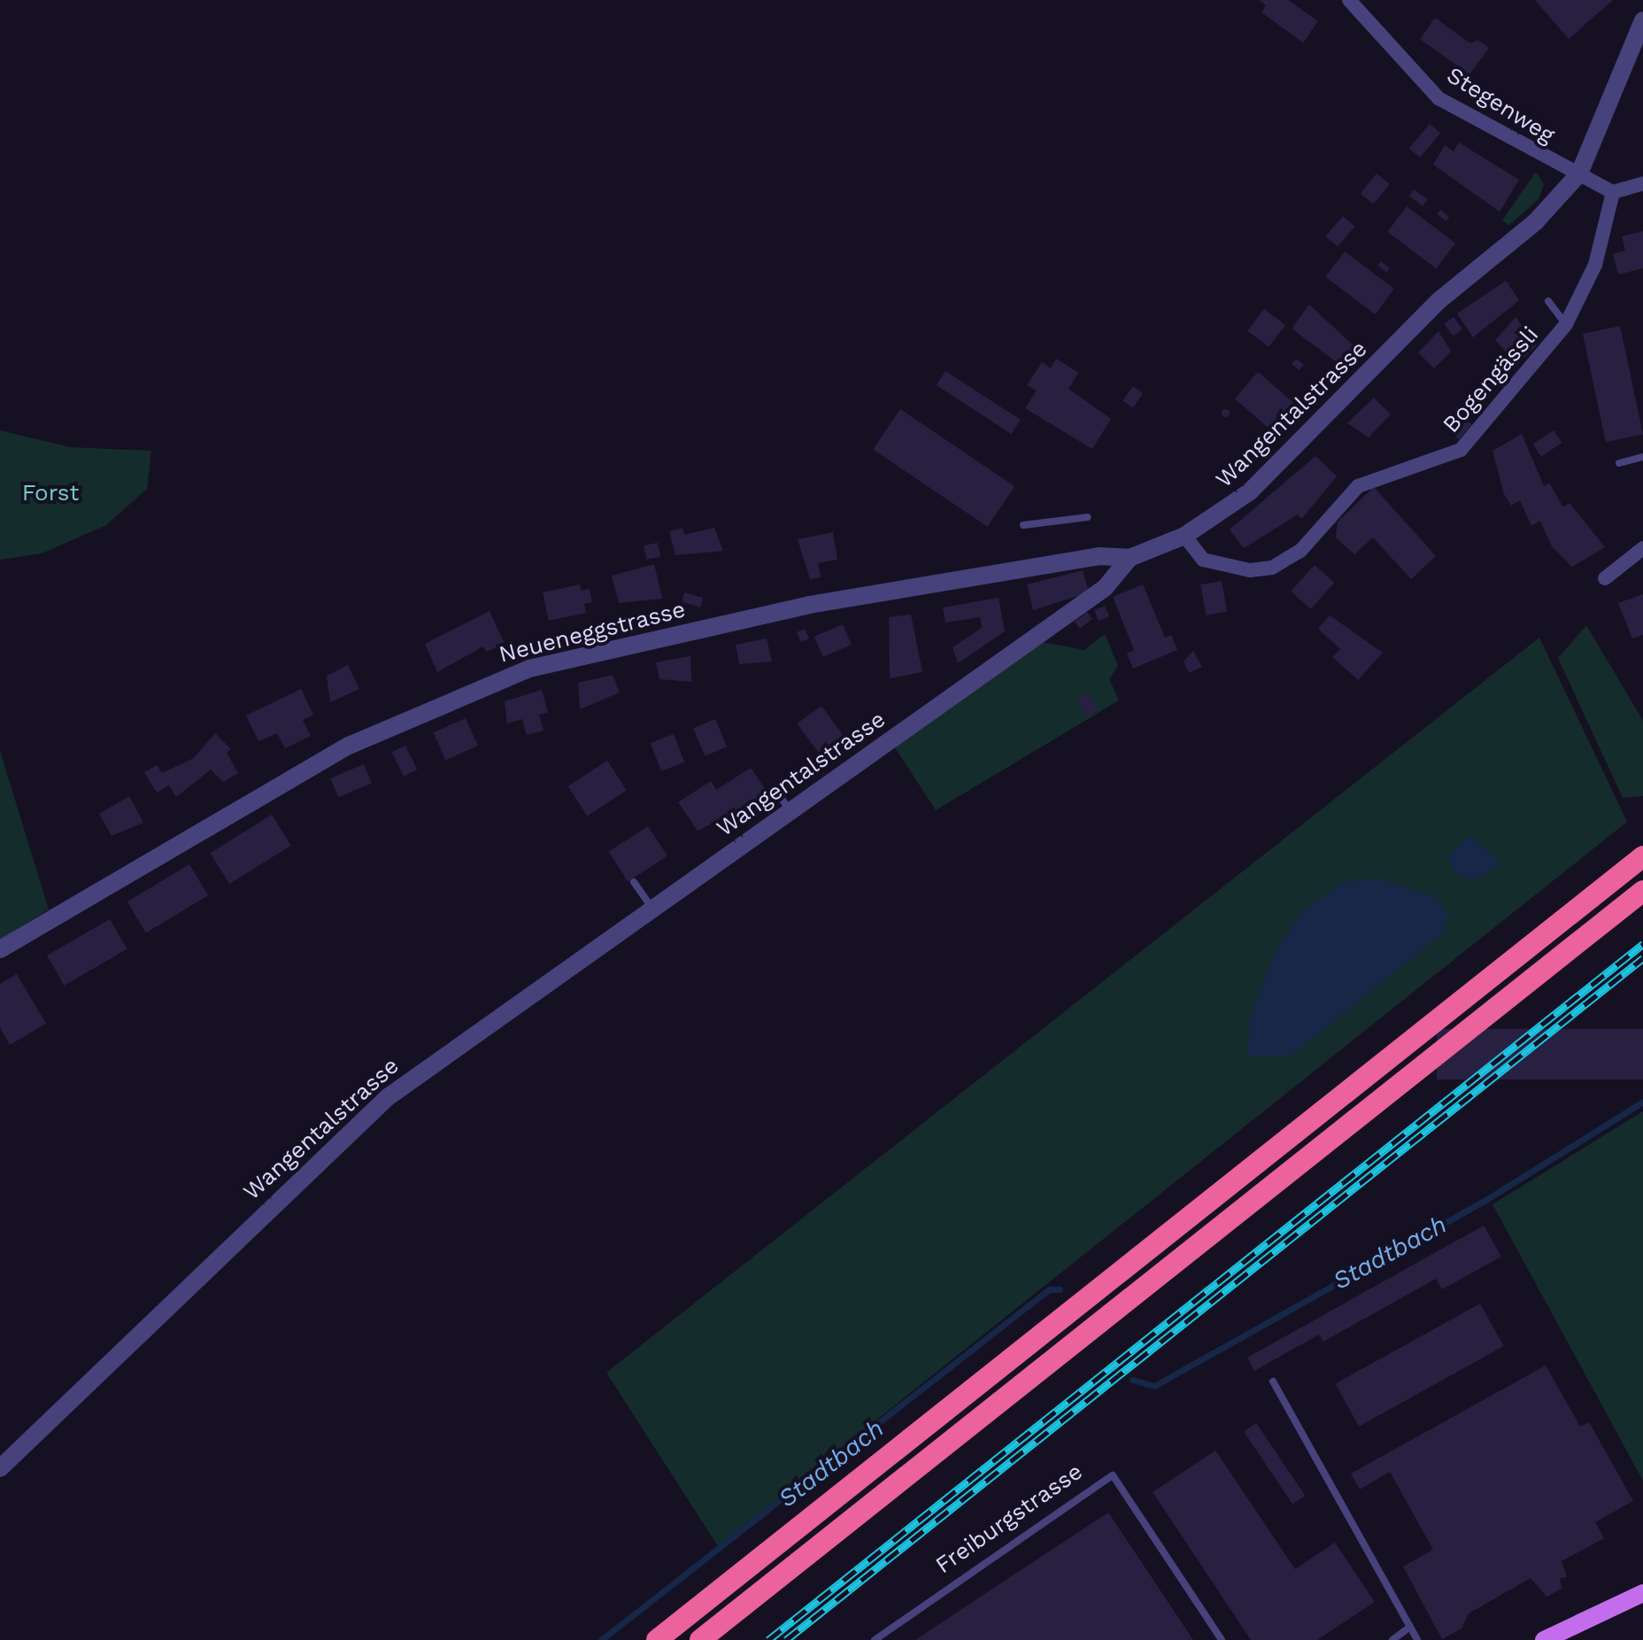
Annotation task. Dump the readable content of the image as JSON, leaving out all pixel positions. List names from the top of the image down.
{
  "streets": {
    "street": [
      "Stegenweg",
      "Bogengässli",
      "Wangentalstrasse",
      "Neueneggstrasse"
    ],
    "lane": ["Freiburgstrasse"]
  },
  "crossings": [
    ["Stegenweg", "Wangentalstrasse"],
    ["Bogengässli", "Wangentalstrasse"],
    ["Wangentalstrasse", "Neueneggstrasse"]
  ],
  "water": ["Stadtbach"],
  "parks": ["Forst"]
}
